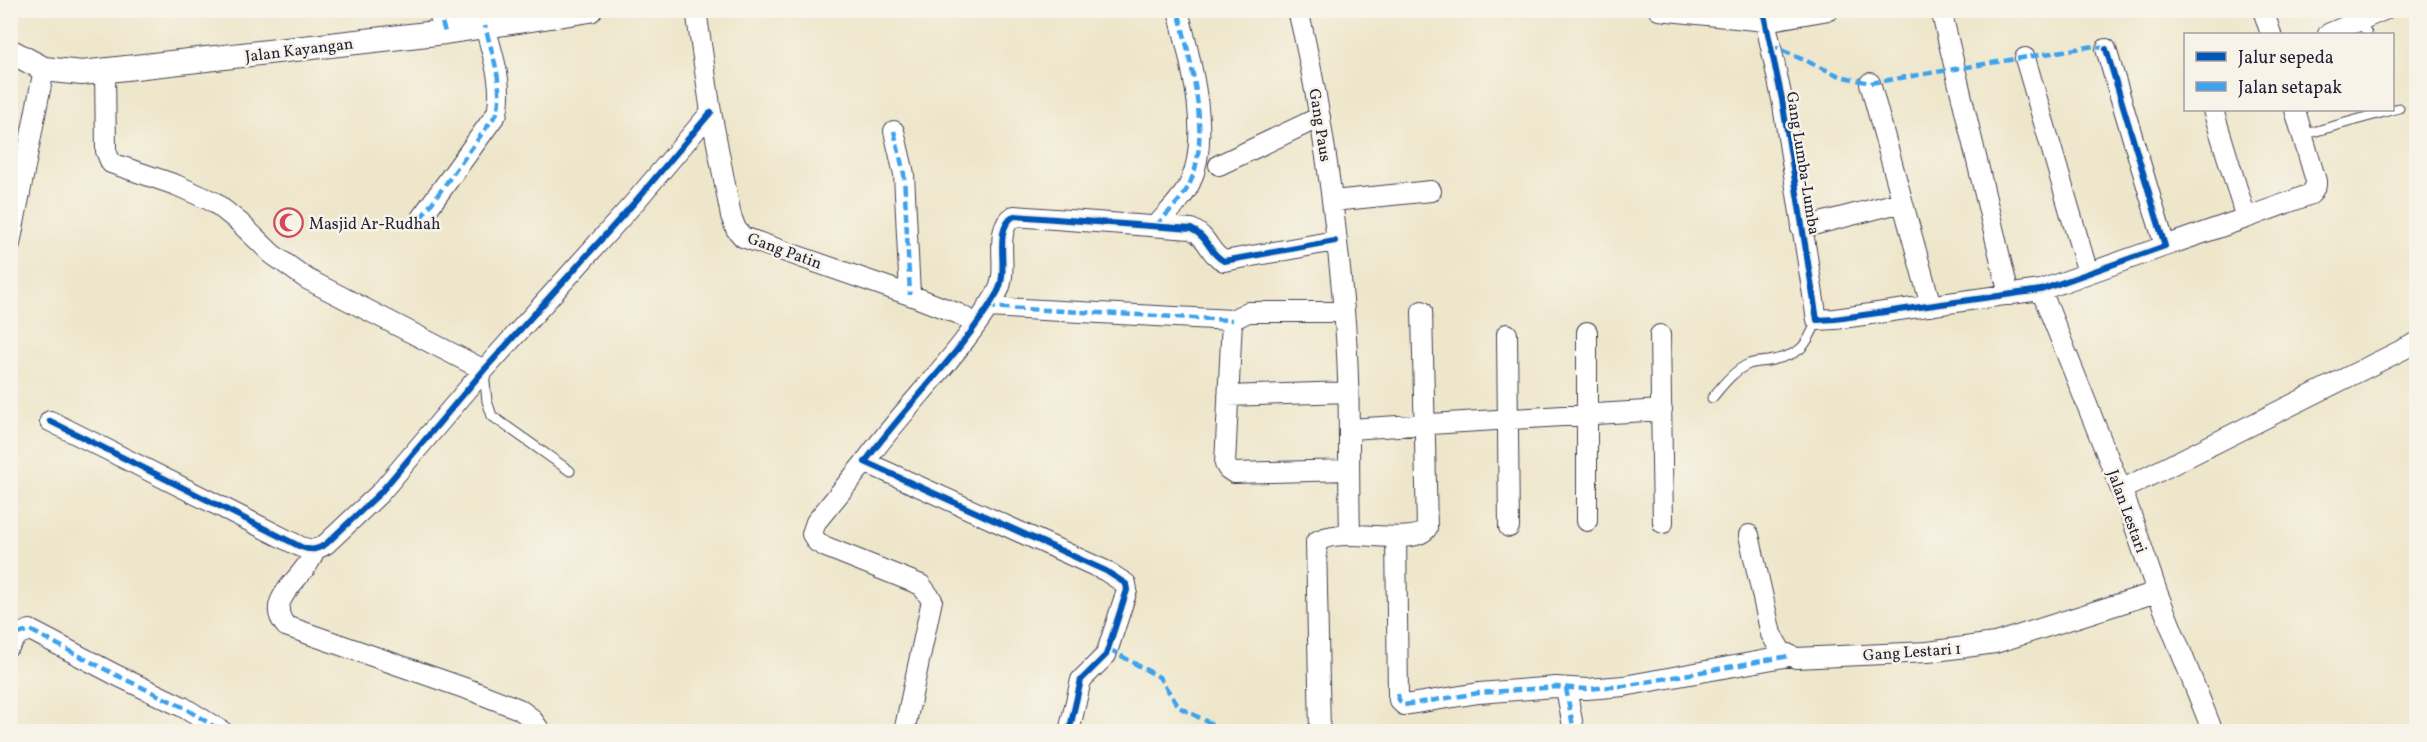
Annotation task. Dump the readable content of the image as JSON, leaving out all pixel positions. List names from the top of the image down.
{
  "streets": {
    "street": [
      "Jalan Kayangan",
      "Gang Paus",
      "Gang Lumba-Lumba",
      "Gang Patin",
      "Jalan Lestari",
      "Gang Lestari 1"
    ]
  },
  "crossings": [
    ["Jalan Lestari", "Gang Lestari 1"]
  ],
  "places": {
    "mosque": ["Masjid Ar-Rudhah"]
  },
  "legend": ["Jalur sepeda", "Jalan setapak"]
}
